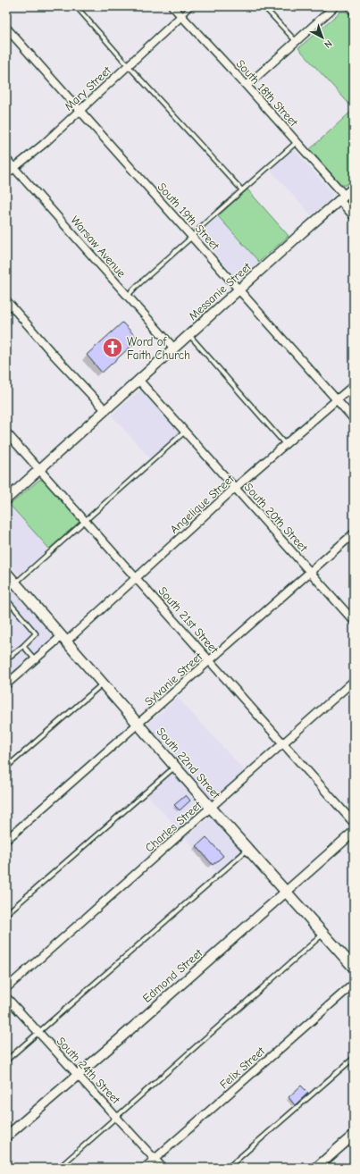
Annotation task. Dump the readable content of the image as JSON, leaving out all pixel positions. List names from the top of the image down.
{
  "streets": {
    "main road": ["South 22nd Street"],
    "street": [
      "Mary Street",
      "South 18th Street",
      "South 19th Street",
      "Warsaw Avenue",
      "Messanie Street",
      "Angelique Street",
      "South 20th Street",
      "South 21st Street",
      "Sylvanie Street",
      "Charles Street",
      "Edmond Street",
      "Felix Street",
      "South 24th Street"
    ]
  },
  "crossings": [
    ["Mary Street", "South 18th Street"],
    ["Mary Street", "South 19th Street"],
    ["Mary Street", "Warsaw Avenue"],
    ["South 18th Street", "Messanie Street"],
    ["South 19th Street", "Messanie Street"],
    ["South 19th Street", "Angelique Street"],
    ["Warsaw Avenue", "Messanie Street"],
    ["Messanie Street", "South 20th Street"],
    ["Messanie Street", "South 21st Street"],
    ["Angelique Street", "South 20th Street"],
    ["Angelique Street", "South 21st Street"],
    ["Angelique Street", "South 22nd Street"],
    ["South 20th Street", "Sylvanie Street"],
    ["South 21st Street", "Sylvanie Street"],
    ["South 21st Street", "Charles Street"],
    ["Sylvanie Street", "South 22nd Street"],
    ["South 22nd Street", "Charles Street"],
    ["South 22nd Street", "Edmond Street"],
    ["Edmond Street", "South 24th Street"],
    ["Felix Street", "South 24th Street"]
  ],
  "places": {
    "church": ["Word of Faith Church"]
  },
  "north": "bottom right"
}
